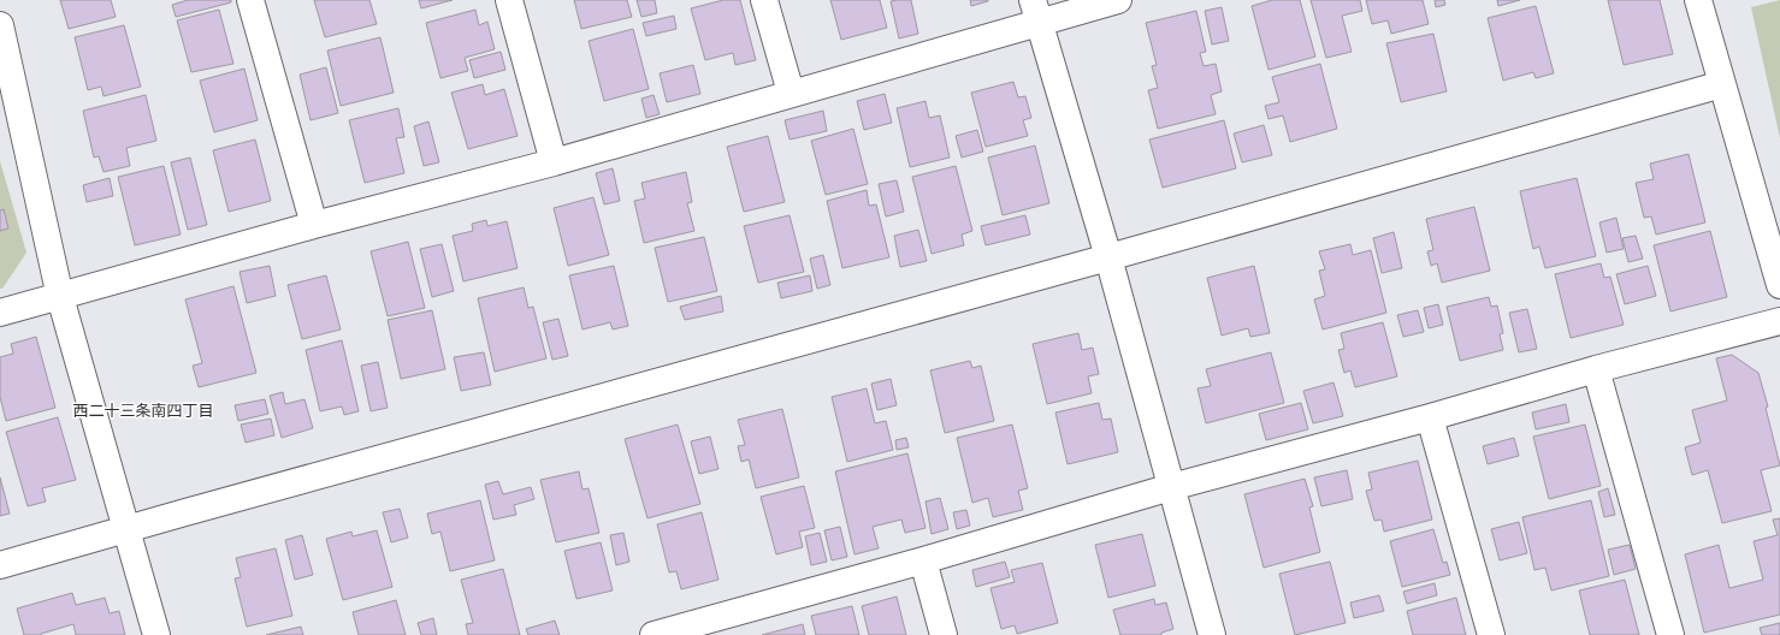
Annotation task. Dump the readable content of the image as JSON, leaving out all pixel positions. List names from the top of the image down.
{
  "districts": ["西二十三条南四丁目"]
}
